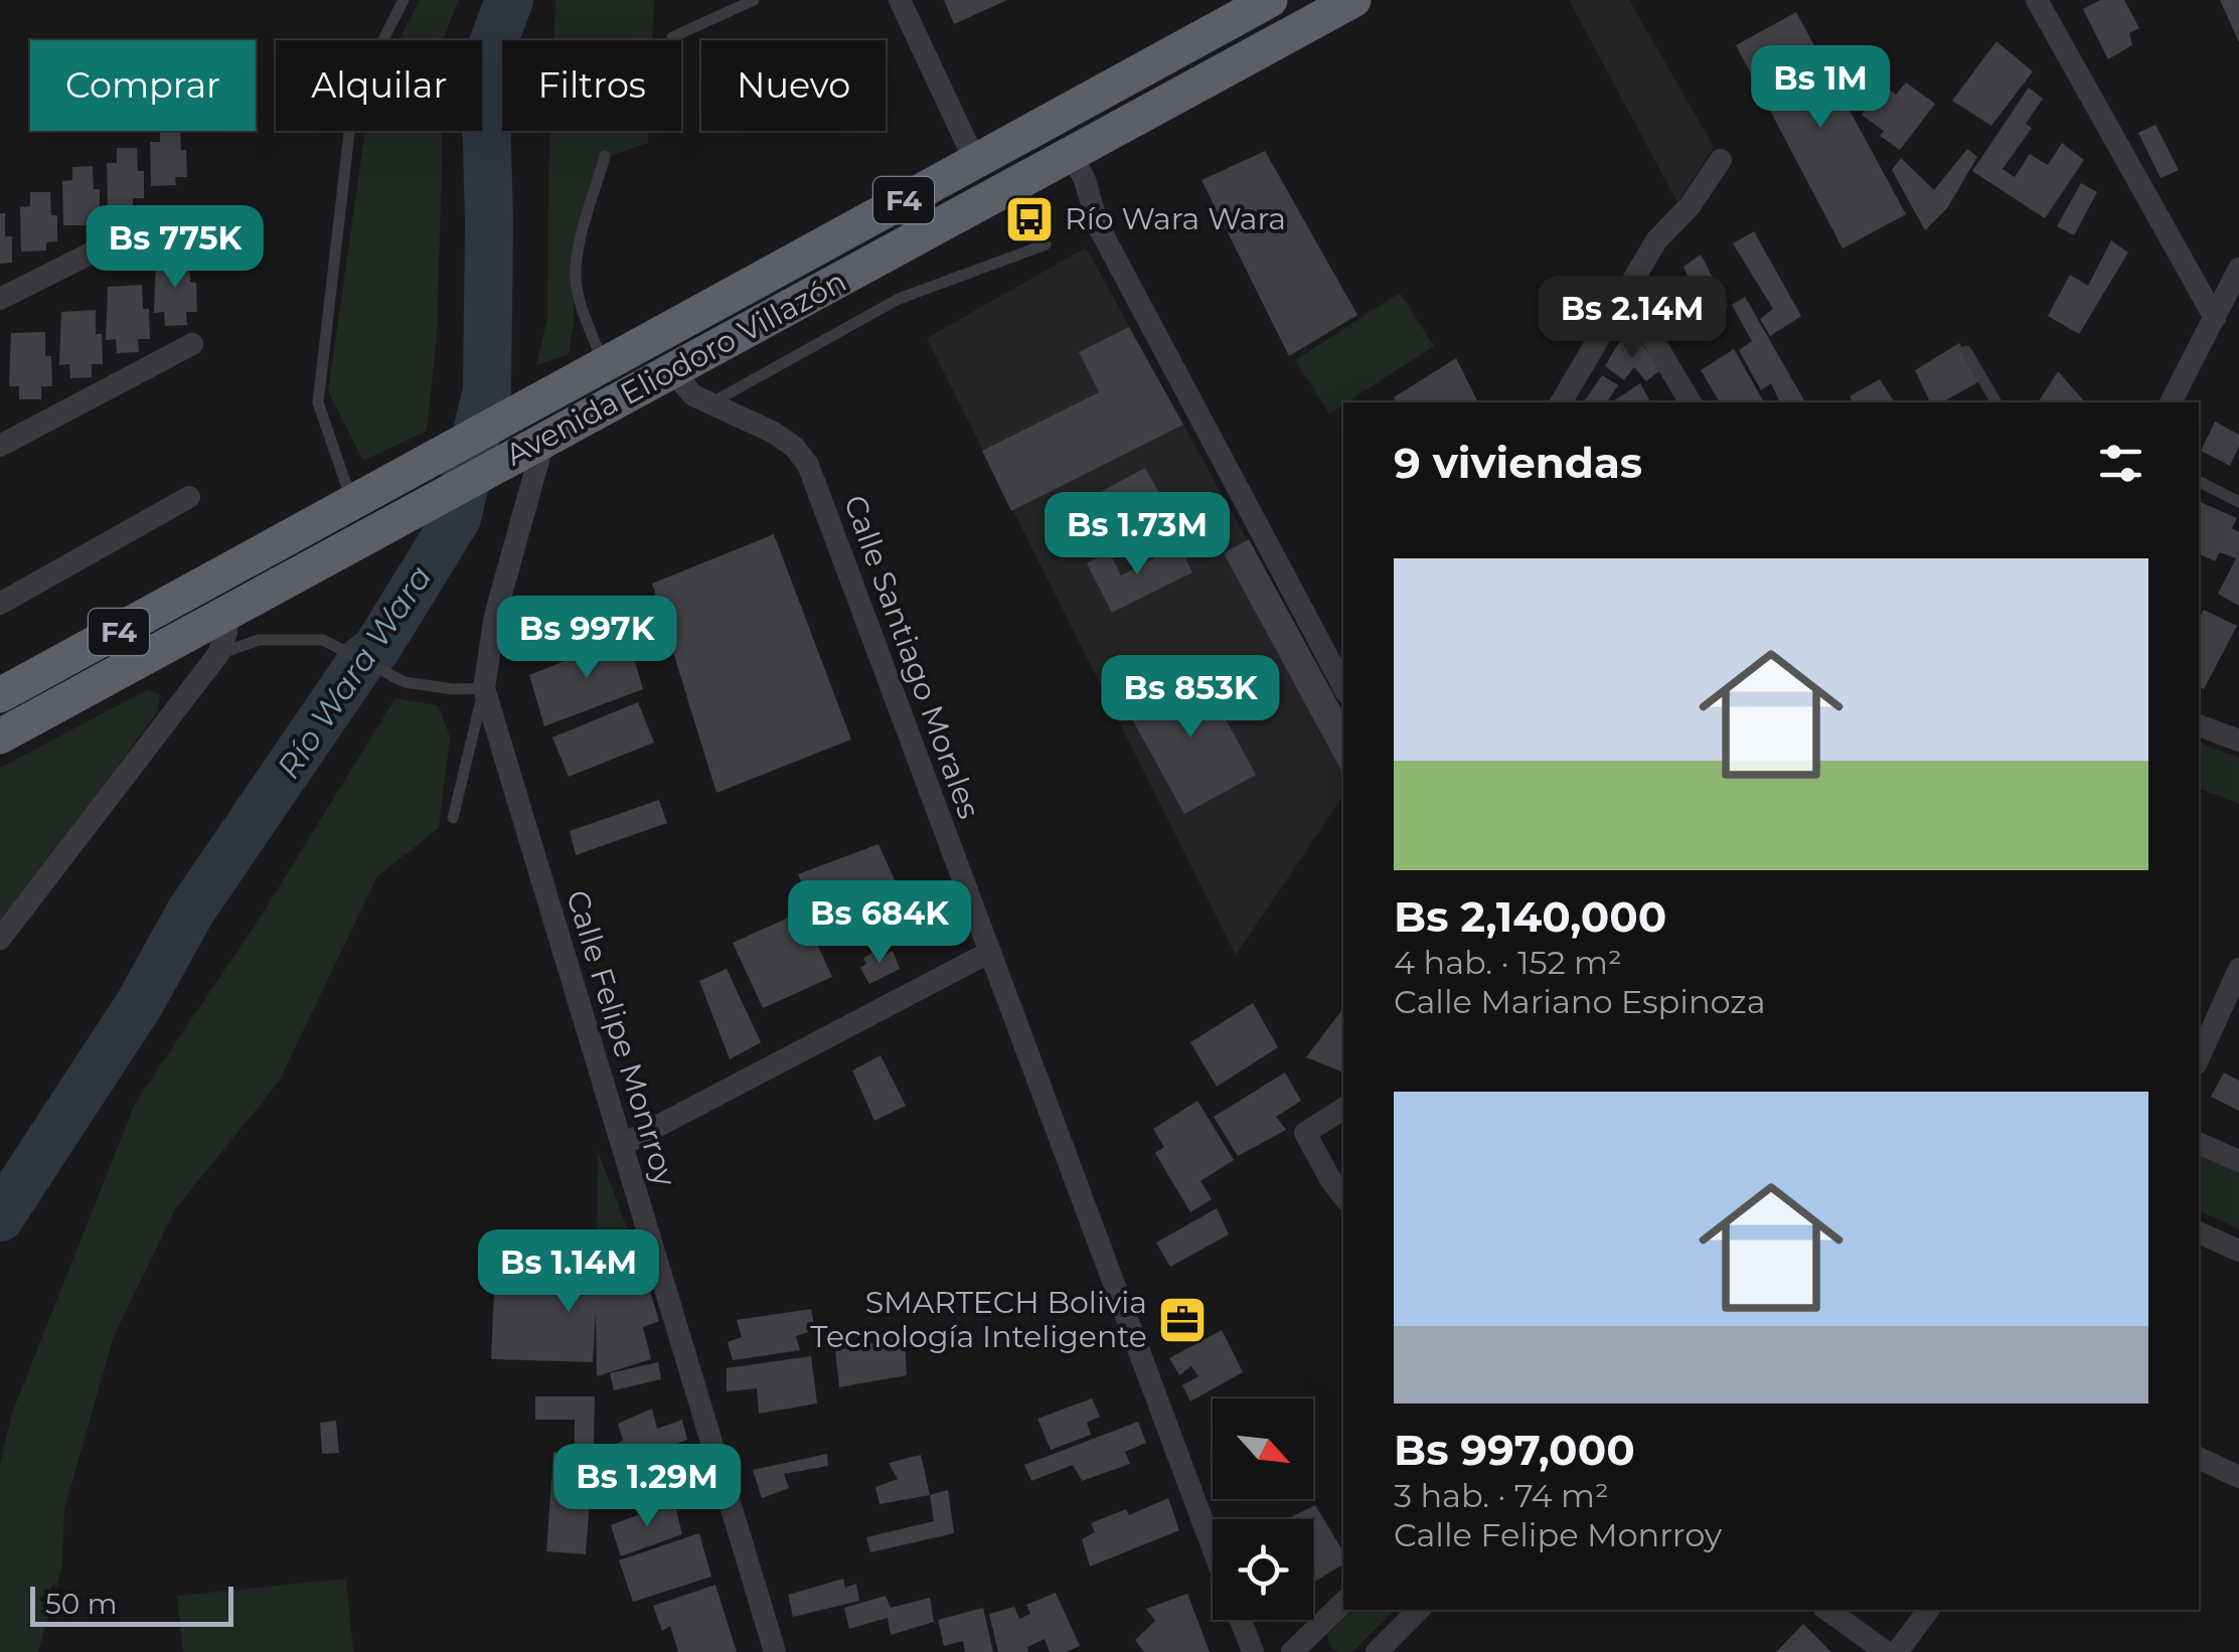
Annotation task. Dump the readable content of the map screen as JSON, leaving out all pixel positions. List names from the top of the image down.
{
  "streets": {
    "highway": ["F4", "Avenida Eliodoro Villazón"],
    "street": ["Calle Santiago Morales", "Calle Felipe Monrroy"]
  },
  "crossings": [
    ["Avenida Eliodoro Villazón", "Calle Santiago Morales"],
    ["Avenida Eliodoro Villazón", "Calle Felipe Monrroy"]
  ],
  "water": ["Río Wara Wara"],
  "places": {
    "bus stop": ["Río Wara Wara"],
    "office": ["SMARTECH Bolivia Tecnología Inteligente"]
  },
  "scale_bar": "50 m",
  "north": "bottom right",
  "page": {
    "chip": [
      "Comprar",
      "Alquilar",
      "Filtros",
      "Nuevo"
    ],
    "price": [
      "Bs 1M",
      "Bs 775K",
      "Bs 2.14M",
      "Bs 1.73M",
      "Bs 997K",
      "Bs 853K",
      "Bs 684K",
      "Bs 1.14M",
      "Bs 1.29M"
    ],
    "heading": "9 viviendas",
    "list": [
      {
        "name": "Bs 2,140,000",
        "note": "4 hab. · 152 m² · Calle Mariano Espinoza"
      },
      {
        "name": "Bs 997,000",
        "note": "3 hab. · 74 m² · Calle Felipe Monrroy"
      }
    ],
    "scale": "50 m"
  }
}
